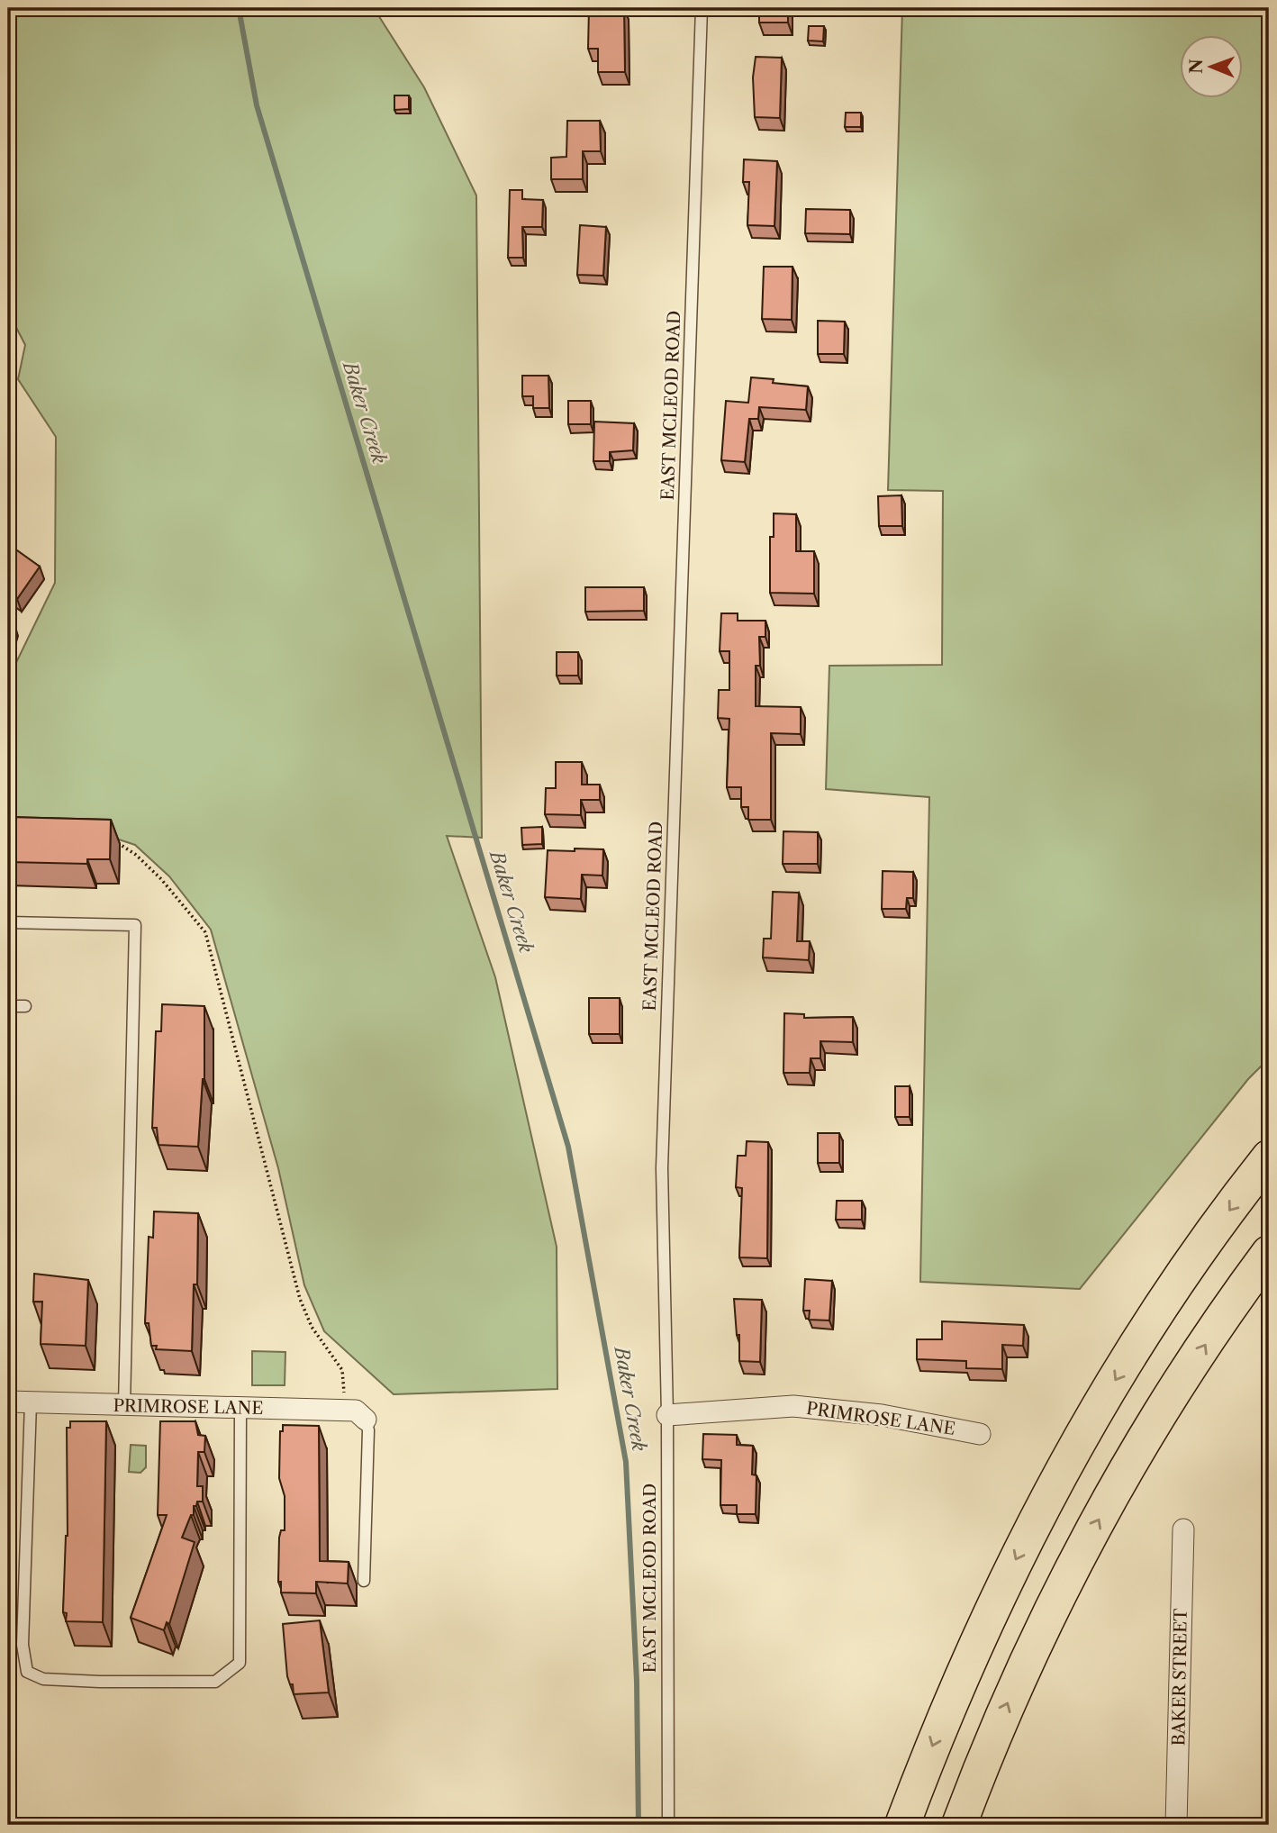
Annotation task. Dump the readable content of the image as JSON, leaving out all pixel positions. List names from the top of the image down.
{
  "streets": {
    "street": ["PRIMROSE LANE", "BAKER STREET"],
    "lane": ["EAST MCLEOD ROAD"]
  },
  "crossings": [
    ["EAST MCLEOD ROAD", "PRIMROSE LANE"]
  ],
  "water": ["Baker Creek"],
  "north": "left"
}
